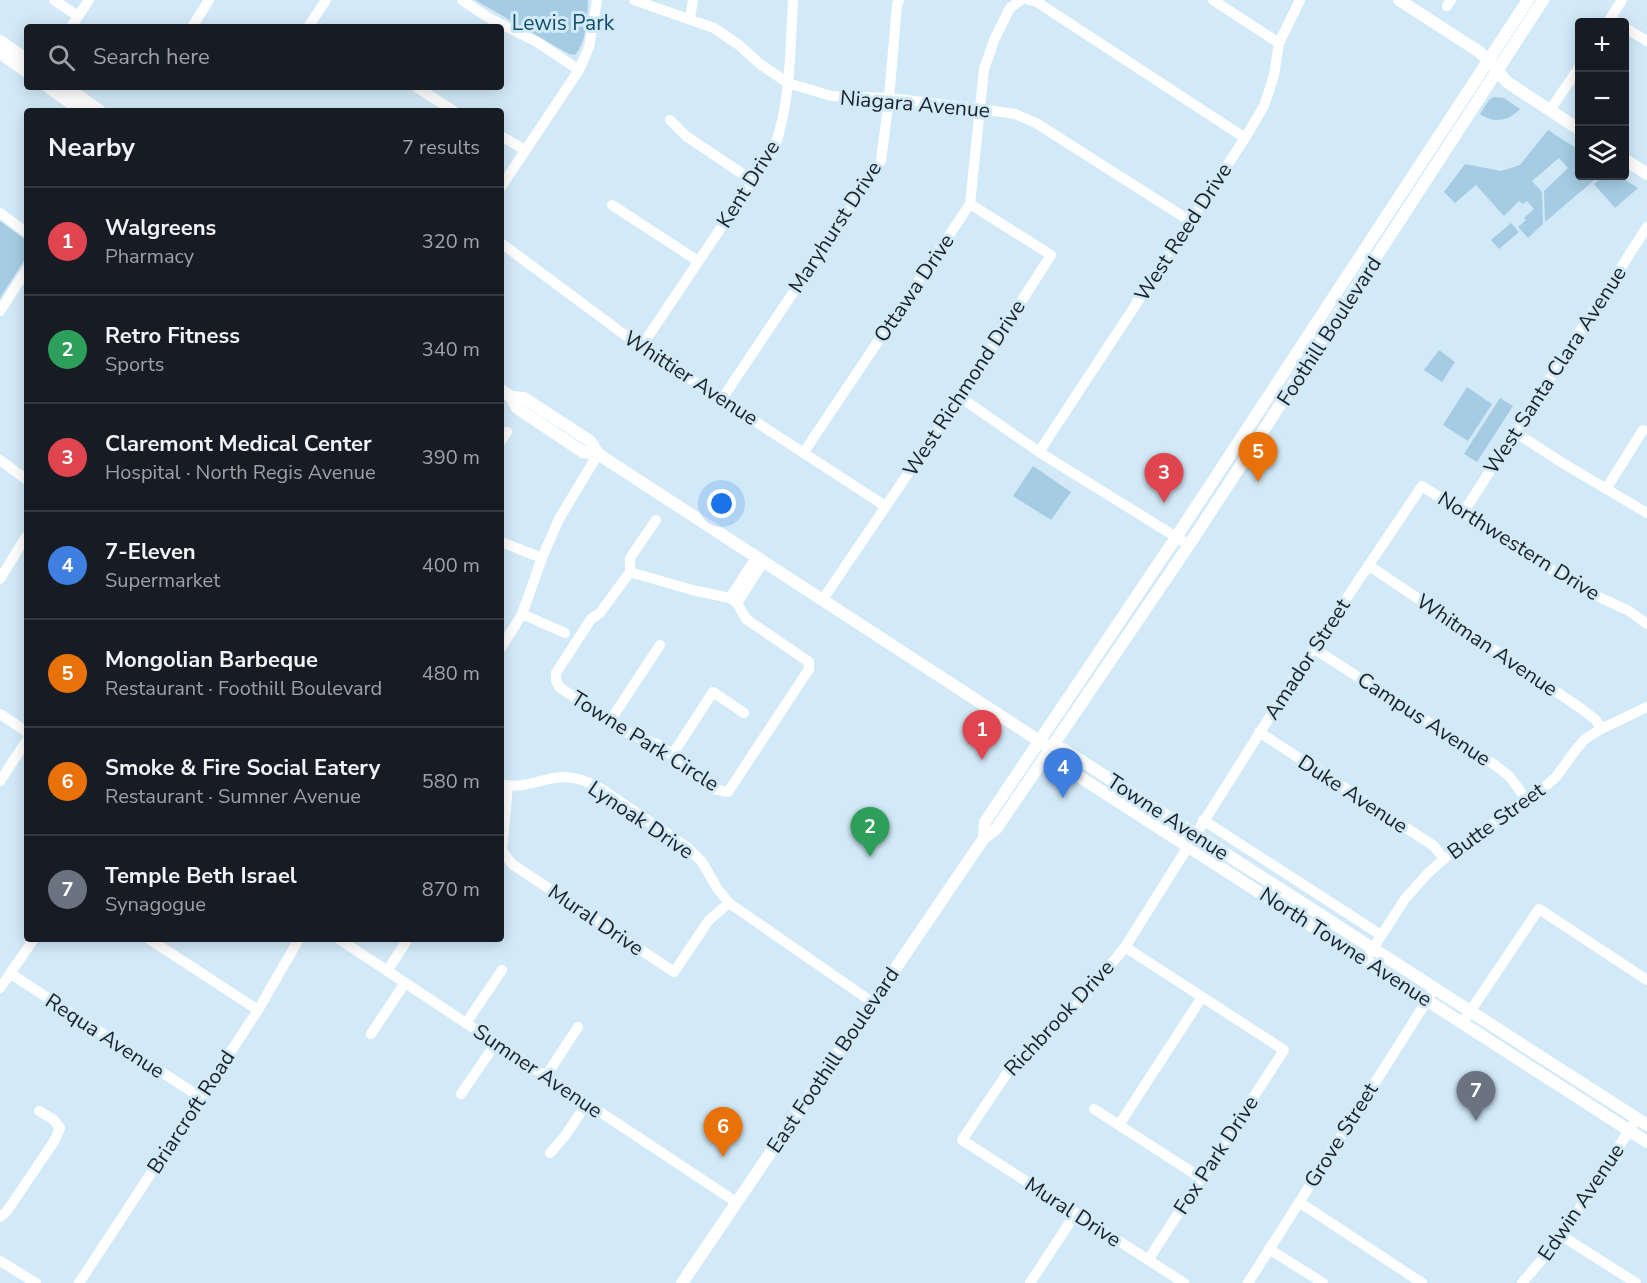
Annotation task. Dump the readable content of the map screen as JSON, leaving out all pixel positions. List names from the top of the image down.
{
  "streets": {
    "main road": [
      "Foothill Boulevard",
      "Towne Avenue",
      "North Towne Avenue",
      "East Foothill Boulevard"
    ],
    "street": [
      "Niagara Avenue",
      "Kent Drive",
      "Maryhurst Drive",
      "West Reed Drive",
      "Ottawa Drive",
      "West Santa Clara Avenue",
      "Whittier Avenue",
      "West Richmond Drive",
      "Northwestern Drive",
      "Whitman Avenue",
      "Amador Street",
      "Campus Avenue",
      "Towne Park Circle",
      "Duke Avenue",
      "Lynoak Drive",
      "Butte Street",
      "Mural Drive",
      "Richbrook Drive",
      "Requa Avenue",
      "Sumner Avenue",
      "Briarcroft Road",
      "Grove Street",
      "Fox Park Drive",
      "Edwin Avenue"
    ]
  },
  "crossings": [
    ["Niagara Avenue", "Kent Drive"],
    ["Niagara Avenue", "Maryhurst Drive"],
    ["Niagara Avenue", "West Reed Drive"],
    ["Niagara Avenue", "Ottawa Drive"],
    ["Kent Drive", "Whittier Avenue"],
    ["Maryhurst Drive", "Whittier Avenue"],
    ["Ottawa Drive", "Whittier Avenue"],
    ["Ottawa Drive", "West Richmond Drive"],
    ["Foothill Boulevard", "Towne Avenue"],
    ["Foothill Boulevard", "North Towne Avenue"],
    ["Foothill Boulevard", "East Foothill Boulevard"],
    ["West Santa Clara Avenue", "Northwestern Drive"],
    ["Whittier Avenue", "West Richmond Drive"],
    ["West Richmond Drive", "Towne Avenue"],
    ["Northwestern Drive", "Amador Street"],
    ["Whitman Avenue", "Amador Street"],
    ["Whitman Avenue", "Butte Street"],
    ["Amador Street", "Campus Avenue"],
    ["Amador Street", "Duke Avenue"],
    ["Amador Street", "Towne Avenue"],
    ["Amador Street", "Richbrook Drive"],
    ["Campus Avenue", "Butte Street"],
    ["Duke Avenue", "Butte Street"],
    ["Towne Avenue", "Butte Street"],
    ["Towne Avenue", "North Towne Avenue"],
    ["Towne Avenue", "Richbrook Drive"],
    ["Towne Avenue", "East Foothill Boulevard"],
    ["Towne Avenue", "Grove Street"],
    ["Towne Avenue", "Edwin Avenue"],
    ["Lynoak Drive", "Mural Drive"],
    ["Lynoak Drive", "East Foothill Boulevard"],
    ["Butte Street", "North Towne Avenue"],
    ["Mural Drive", "Richbrook Drive"],
    ["Mural Drive", "Fox Park Drive"],
    ["North Towne Avenue", "Richbrook Drive"],
    ["North Towne Avenue", "East Foothill Boulevard"],
    ["North Towne Avenue", "Grove Street"],
    ["Requa Avenue", "Briarcroft Road"],
    ["East Foothill Boulevard", "Sumner Avenue"]
  ],
  "parks": ["Lewis Park"],
  "page": {
    "map_buttons": ["+", "−"],
    "search": "Search here",
    "heading": ["Nearby", "7 results"],
    "list": [
      {
        "mark": "1",
        "name": "Walgreens",
        "note": "Pharmacy",
        "value": "320 m"
      },
      {
        "mark": "2",
        "name": "Retro Fitness",
        "note": "Sports",
        "value": "340 m"
      },
      {
        "mark": "3",
        "name": "Claremont Medical Center",
        "note": "Hospital · North Regis Avenue",
        "value": "390 m"
      },
      {
        "mark": "4",
        "name": "7-Eleven",
        "note": "Supermarket",
        "value": "400 m"
      },
      {
        "mark": "5",
        "name": "Mongolian Barbeque",
        "note": "Restaurant · Foothill Boulevard",
        "value": "480 m"
      },
      {
        "mark": "6",
        "name": "Smoke & Fire Social Eatery",
        "note": "Restaurant · Sumner Avenue",
        "value": "580 m"
      },
      {
        "mark": "7",
        "name": "Temple Beth Israel",
        "note": "Synagogue",
        "value": "870 m"
      }
    ],
    "pins": [
      "5",
      "3",
      "1",
      "4",
      "2",
      "7",
      "6"
    ]
  }
}
